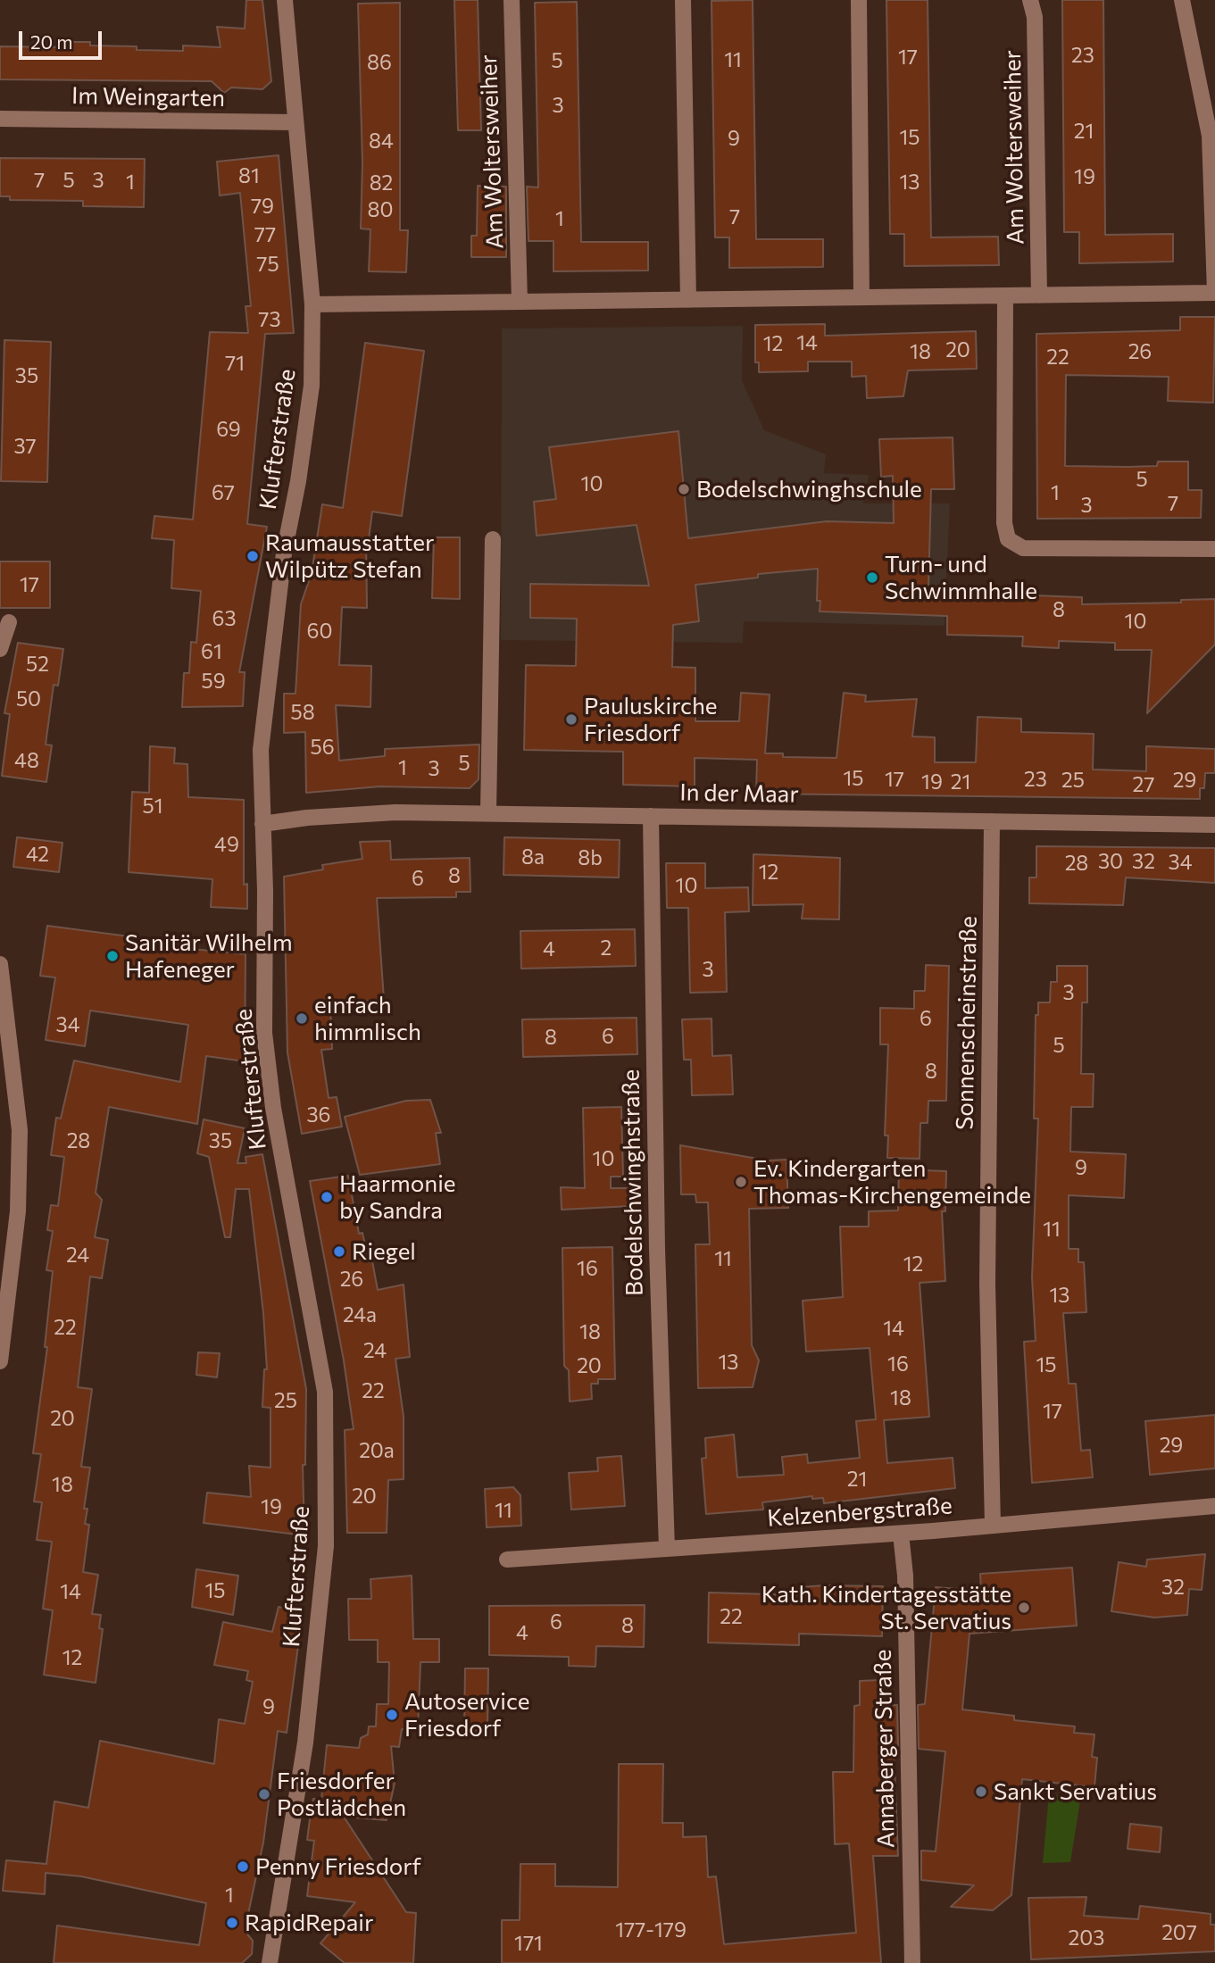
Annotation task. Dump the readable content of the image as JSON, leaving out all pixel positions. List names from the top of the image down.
{
  "streets": {
    "street": [
      "Im Weingarten",
      "Am Woltersweiher",
      "Klufterstraße",
      "In der Maar",
      "Sonnenscheinstraße",
      "Bodelschwinghstraße",
      "Kelzenbergstraße",
      "Annaberger Straße"
    ]
  },
  "crossings": [
    ["Im Weingarten", "Klufterstraße"],
    ["Klufterstraße", "In der Maar"],
    ["In der Maar", "Sonnenscheinstraße"],
    ["In der Maar", "Bodelschwinghstraße"],
    ["Sonnenscheinstraße", "Kelzenbergstraße"],
    ["Bodelschwinghstraße", "Kelzenbergstraße"],
    ["Kelzenbergstraße", "Annaberger Straße"]
  ],
  "places": [
    "Bodelschwinghschule",
    "Raumausstatter Wilpütz Stefan",
    "Turn- und Schwimmhalle",
    "Pauluskirche Friesdorf",
    "Sanitär Wilhelm Hafeneger",
    "einfach himmlisch",
    "Ev. Kindergarten Thomas-Kirchengemeinde",
    "Haarmonie by Sandra",
    "Riegel",
    "Kath. Kindertagesstätte St. Servatius",
    "Autoservice Friesdorf",
    "Sankt Servatius",
    "Friesdorfer Postlädchen",
    "Penny Friesdorf",
    "RapidRepair"
  ],
  "house_numbers": [
    "23",
    "17",
    "11",
    "5",
    "86",
    "3",
    "21",
    "15",
    "9",
    "84",
    "81",
    "19",
    "7",
    "5",
    "3",
    "1",
    "13",
    "82",
    "79",
    "80",
    "7",
    "1",
    "77",
    "75",
    "73",
    "14",
    "12",
    "20",
    "18",
    "26",
    "22",
    "71",
    "35",
    "69",
    "37",
    "5",
    "10",
    "67",
    "1",
    "7",
    "3",
    "17",
    "8",
    "63",
    "10",
    "60",
    "61",
    "52",
    "59",
    "50",
    "58",
    "56",
    "48",
    "5",
    "1",
    "3",
    "15",
    "17",
    "23",
    "25",
    "29",
    "19",
    "21",
    "27",
    "51",
    "49",
    "42",
    "8a",
    "8b",
    "30",
    "32",
    "34",
    "28",
    "12",
    "8",
    "6",
    "10",
    "2",
    "4",
    "3",
    "3",
    "6",
    "34",
    "6",
    "8",
    "5",
    "8",
    "36",
    "28",
    "35",
    "10",
    "9",
    "11",
    "24",
    "11",
    "12",
    "16",
    "26",
    "13",
    "24a",
    "22",
    "14",
    "18",
    "24",
    "13",
    "16",
    "15",
    "20",
    "22",
    "18",
    "25",
    "17",
    "20",
    "29",
    "20a",
    "21",
    "18",
    "20",
    "19",
    "11",
    "32",
    "15",
    "14",
    "22",
    "6",
    "8",
    "4",
    "12",
    "9",
    "1",
    "177-179",
    "207",
    "203",
    "171"
  ],
  "scale_bar": "20 m"
}
